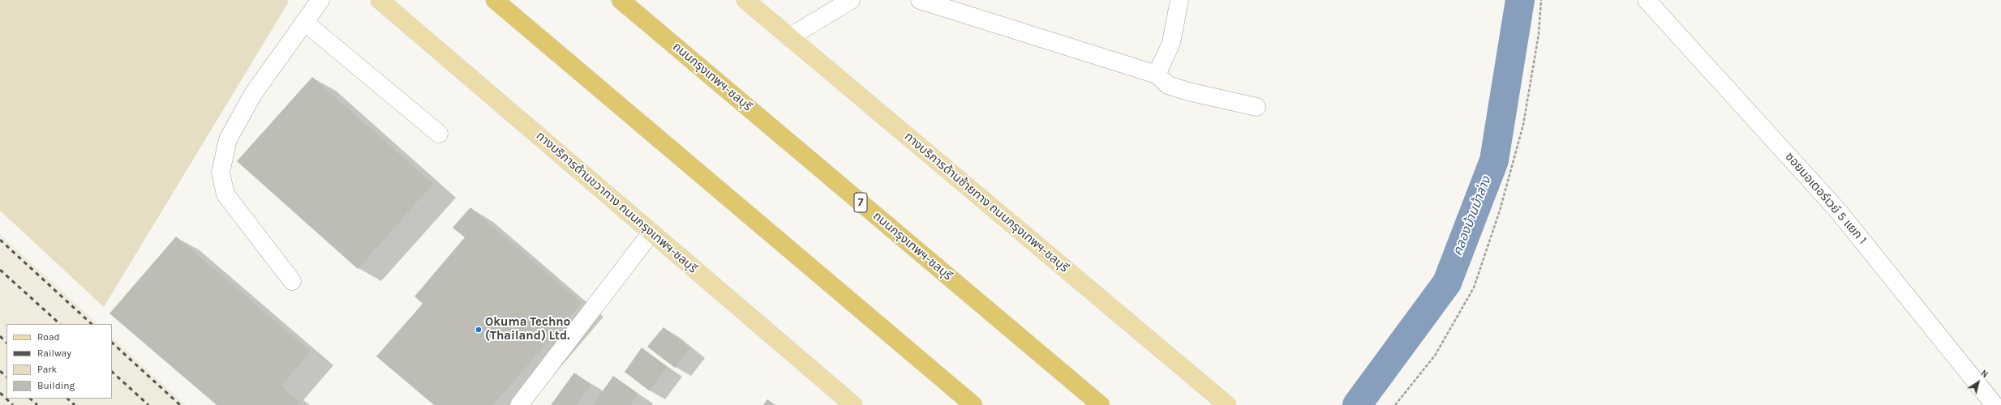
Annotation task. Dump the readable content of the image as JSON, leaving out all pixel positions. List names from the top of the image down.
{
  "streets": {
    "highway": ["ถนนกรุงเทพฯ-ชลบุรี", "7"],
    "main road": ["ทางบริการด้านขวาทาง ถนนกรุงเทพฯ-ชลบุรี", "ทางบริการด้านซ้ายทาง ถนนกรุงเทพฯ-ชลบุรี"],
    "street": ["ซอยมอเตอร์เวย์ 5 แยก 1"]
  },
  "water": ["คลองบ้านม้าล่าง"],
  "places": ["Okuma Techno (Thailand) Ltd."],
  "legend": [
    "Road",
    "Railway",
    "Park",
    "Building"
  ],
  "north": "top right"
}
